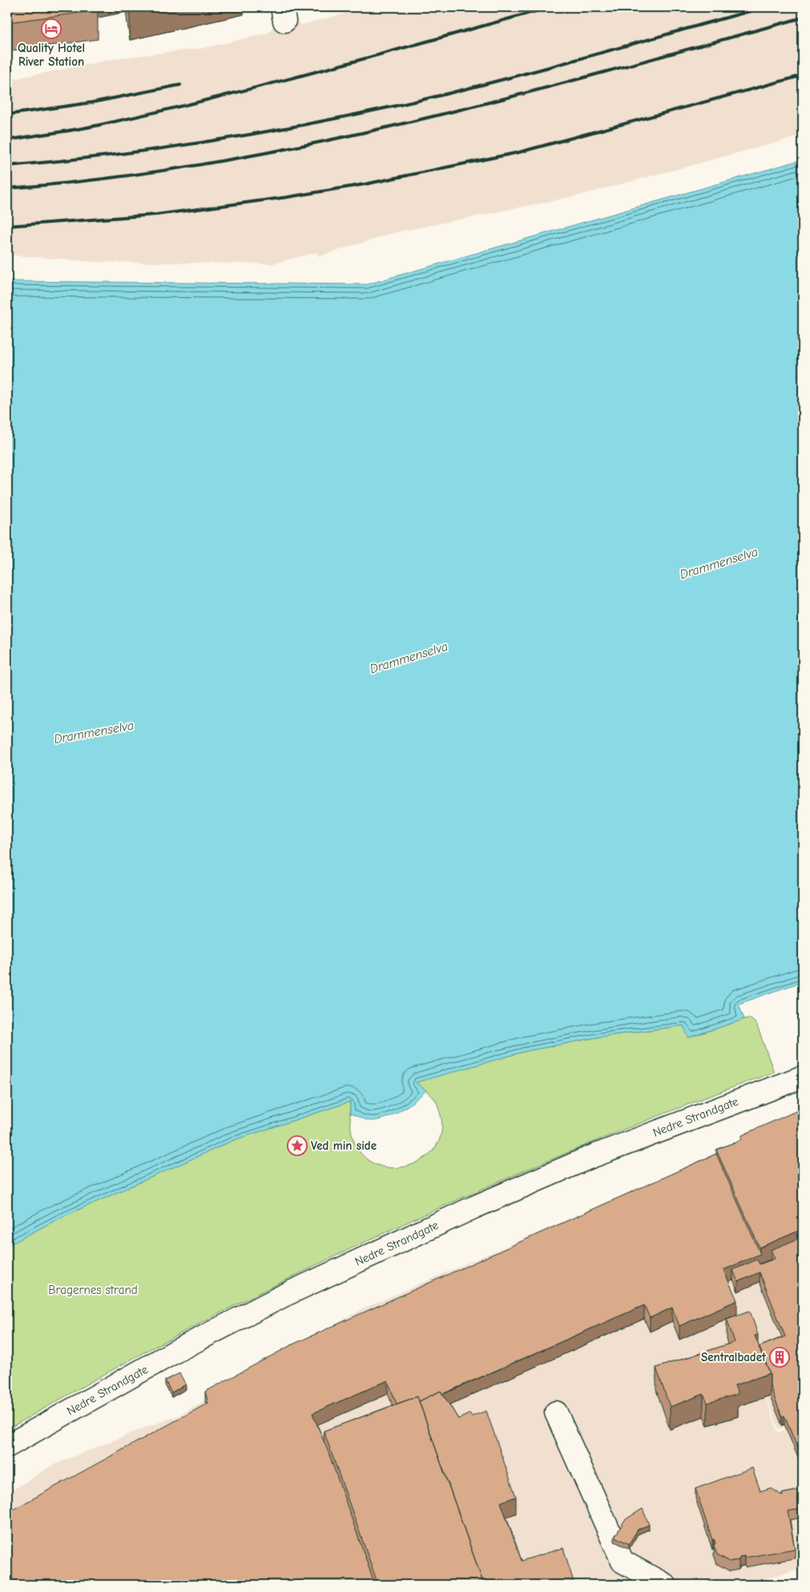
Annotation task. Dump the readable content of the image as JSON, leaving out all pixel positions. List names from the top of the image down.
{
  "streets": {
    "street": ["Nedre Strandgate"]
  },
  "water": ["Drammenselva"],
  "parks": ["Bragernes strand"],
  "places": {
    "hotel": ["Quality Hotel River Station"],
    "place": ["Ved min side"],
    "building": ["Sentralbadet"]
  }
}
